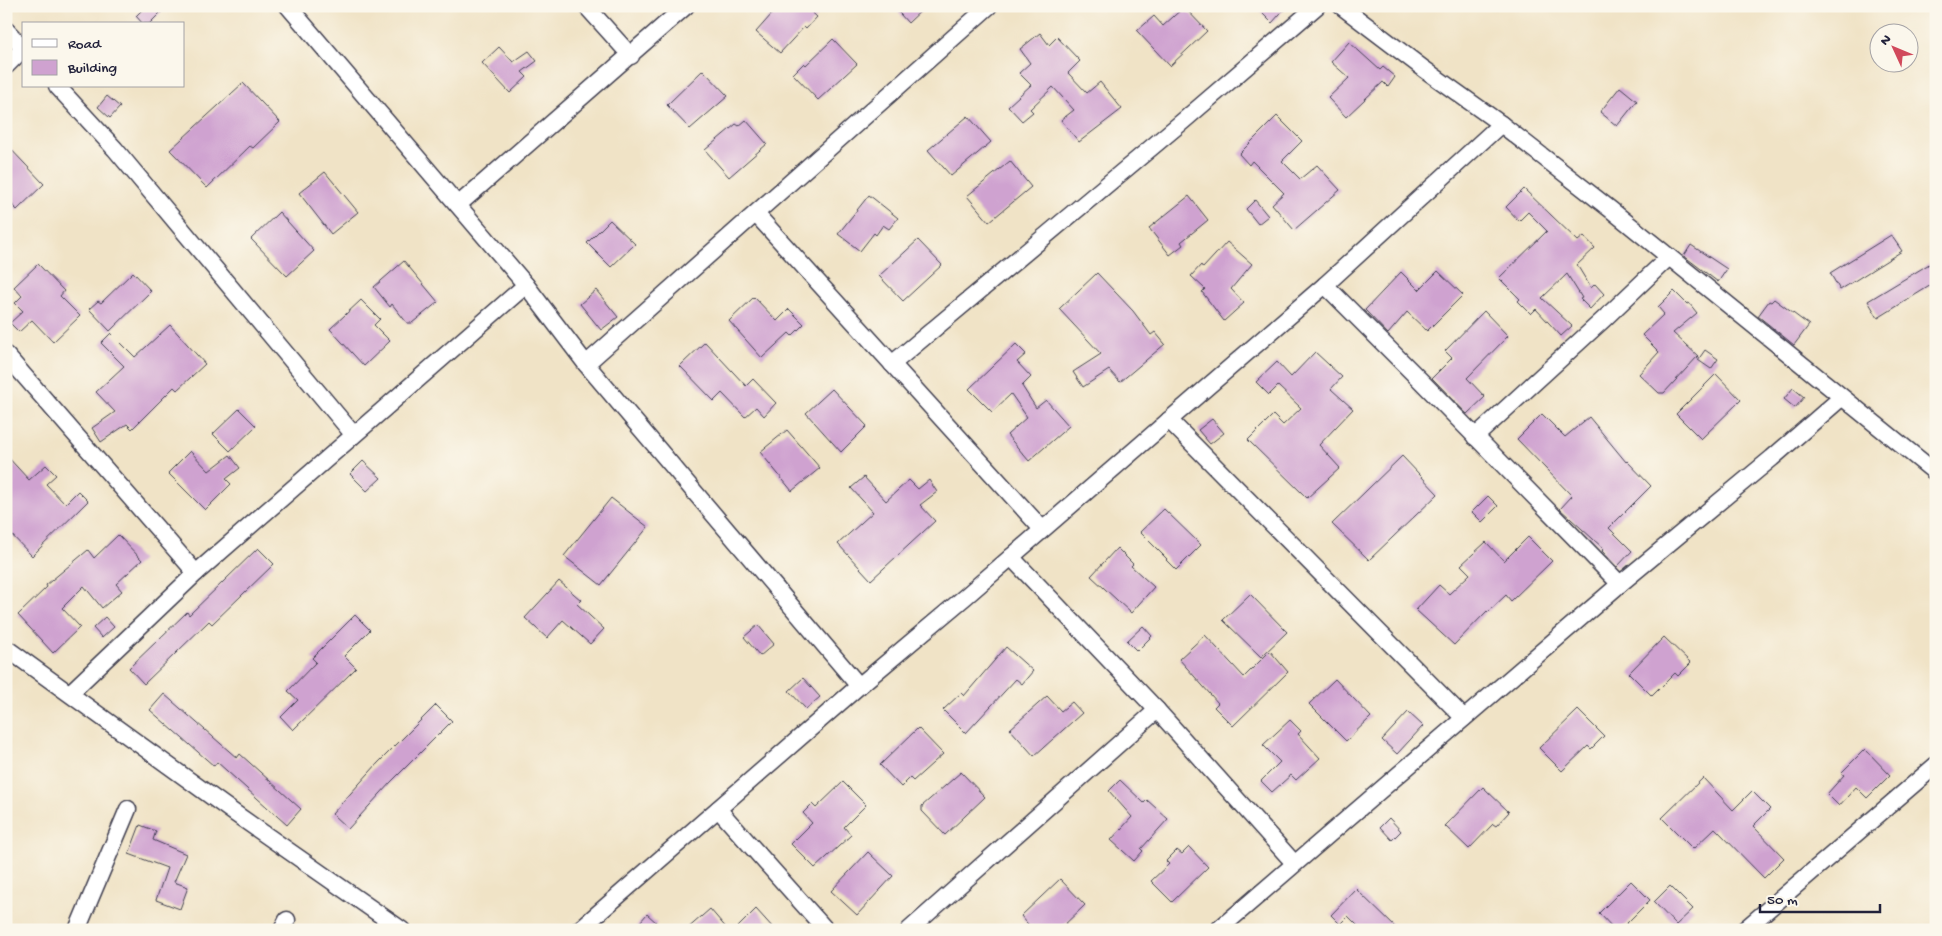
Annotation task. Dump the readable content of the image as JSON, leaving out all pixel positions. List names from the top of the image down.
{
  "legend": ["Road", "Building"],
  "scale_bar": "50 m",
  "north": "top left"
}
